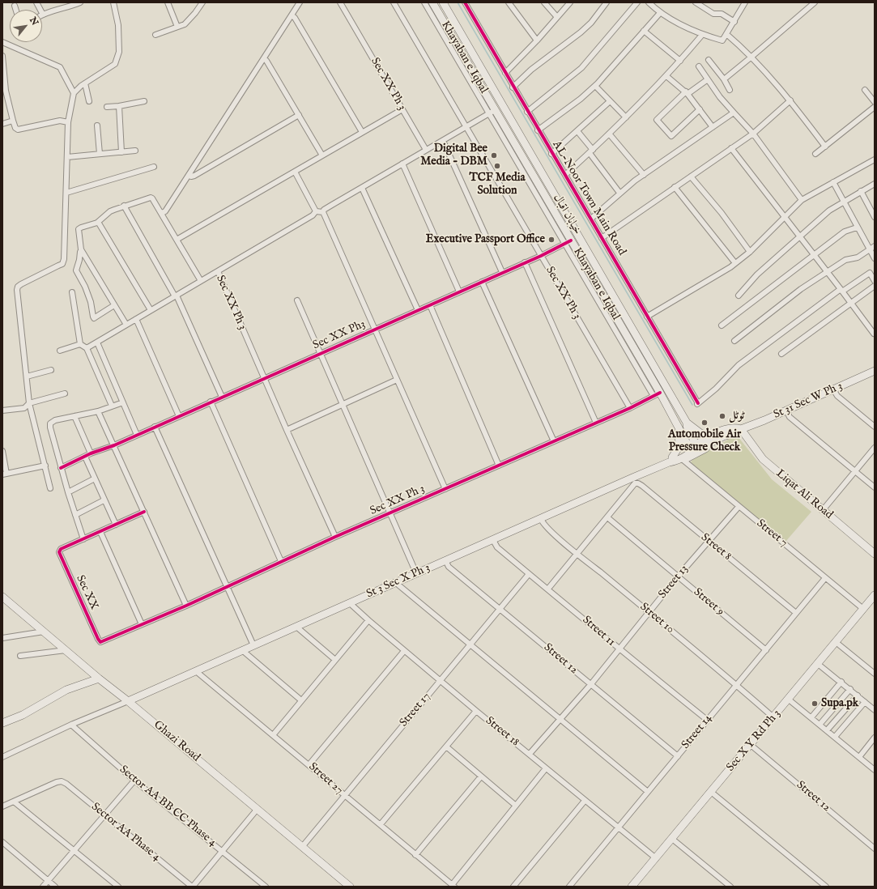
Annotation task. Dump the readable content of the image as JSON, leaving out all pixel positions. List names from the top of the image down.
{
  "streets": {
    "main road": [
      "Khayaban e Iqbal",
      "خیابان اقبال",
      "St 31 Sec W Ph 3",
      "Liqat Ali Road",
      "St 3 Sec X Ph 3",
      "Sec X Y Rd Ph 3",
      "Ghazi Road"
    ],
    "street": [
      "Sec XX Ph 3",
      "AL-Noor Town Main Road",
      "Sec XX Ph3",
      "Street 7",
      "Street 8",
      "Street 13",
      "Sec XX",
      "Street 9",
      "Street 10",
      "Street 11",
      "Street 12",
      "Street 17",
      "Street 18",
      "Street 14",
      "Street 27",
      "Sector AA BB CC Phase 4",
      "Sector AA Phase 4"
    ]
  },
  "crossings": [
    ["Khayaban e Iqbal", "Sec XX Ph 3"],
    ["Khayaban e Iqbal", "خیابان اقبال"],
    ["Khayaban e Iqbal", "Sec XX Ph3"],
    ["Khayaban e Iqbal", "St 31 Sec W Ph 3"],
    ["Khayaban e Iqbal", "St 3 Sec X Ph 3"],
    ["Sec XX Ph 3", "Sec XX Ph3"],
    ["Sec XX Ph 3", "St 3 Sec X Ph 3"],
    ["Sec XX Ph 3", "Sec XX"],
    ["خیابان اقبال", "St 31 Sec W Ph 3"],
    ["خیابان اقبال", "St 3 Sec X Ph 3"],
    ["St 31 Sec W Ph 3", "Liqat Ali Road"],
    ["St 31 Sec W Ph 3", "St 3 Sec X Ph 3"],
    ["Street 7", "St 3 Sec X Ph 3"],
    ["Street 7", "Street 13"],
    ["Street 7", "Street 14"],
    ["Street 7", "Sec X Y Rd Ph 3"],
    ["Street 8", "St 3 Sec X Ph 3"],
    ["Street 8", "Street 13"],
    ["Street 8", "Street 14"],
    ["St 3 Sec X Ph 3", "Street 10"],
    ["St 3 Sec X Ph 3", "Street 11"],
    ["St 3 Sec X Ph 3", "Street 12"],
    ["St 3 Sec X Ph 3", "Street 18"],
    ["St 3 Sec X Ph 3", "Ghazi Road"],
    ["St 3 Sec X Ph 3", "Street 27"],
    ["Street 13", "Street 9"],
    ["Street 13", "Street 10"],
    ["Street 13", "Street 11"],
    ["Street 13", "Street 12"],
    ["Street 13", "Street 18"],
    ["Street 9", "Street 14"],
    ["Street 10", "Street 14"],
    ["Street 10", "Sec X Y Rd Ph 3"],
    ["Street 11", "Street 17"],
    ["Street 11", "Street 14"],
    ["Street 12", "Street 17"],
    ["Street 12", "Street 14"],
    ["Street 12", "Sec X Y Rd Ph 3"],
    ["Street 17", "Street 18"],
    ["Street 17", "Ghazi Road"],
    ["Street 17", "Street 27"],
    ["Street 18", "Street 14"],
    ["Street 18", "Sec X Y Rd Ph 3"]
  ],
  "places": [
    "Digital Bee Media - DBM",
    "TCF Media Solution",
    "Executive Passport Office",
    "ٹوٹل",
    "Automobile Air Pressure Check",
    "Supa.pk"
  ],
  "north": "top right"
}
